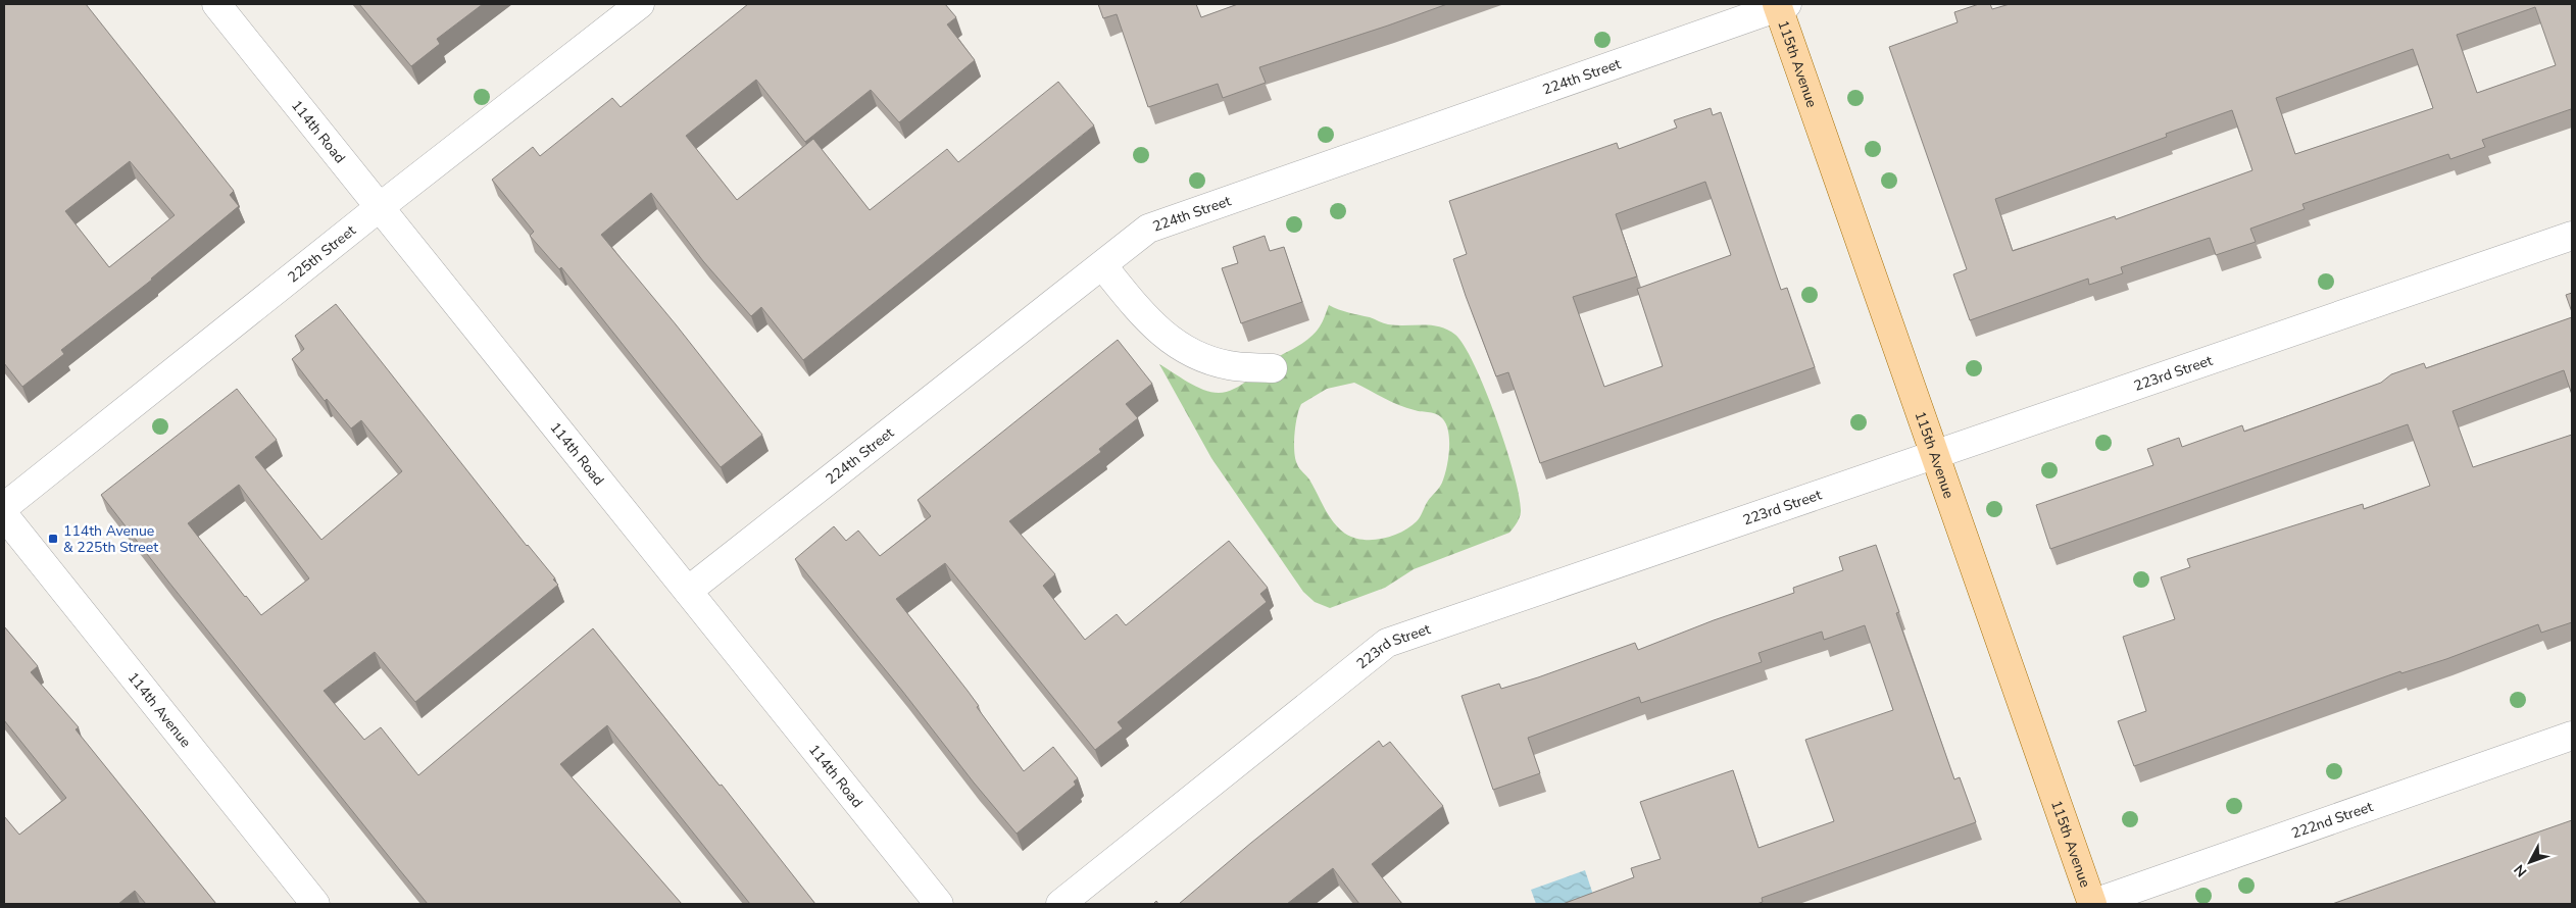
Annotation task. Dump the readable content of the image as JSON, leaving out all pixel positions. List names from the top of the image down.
{
  "streets": {
    "main road": ["115th Avenue"],
    "street": [
      "224th Street",
      "114th Road",
      "225th Street",
      "223rd Street",
      "114th Avenue",
      "222nd Street"
    ]
  },
  "crossings": [
    ["115th Avenue", "224th Street"],
    ["115th Avenue", "223rd Street"],
    ["115th Avenue", "222nd Street"],
    ["224th Street", "114th Road"],
    ["114th Road", "225th Street"]
  ],
  "places": {
    "transit": ["114th Avenue & 225th Street"]
  },
  "north": "bottom left"
}
